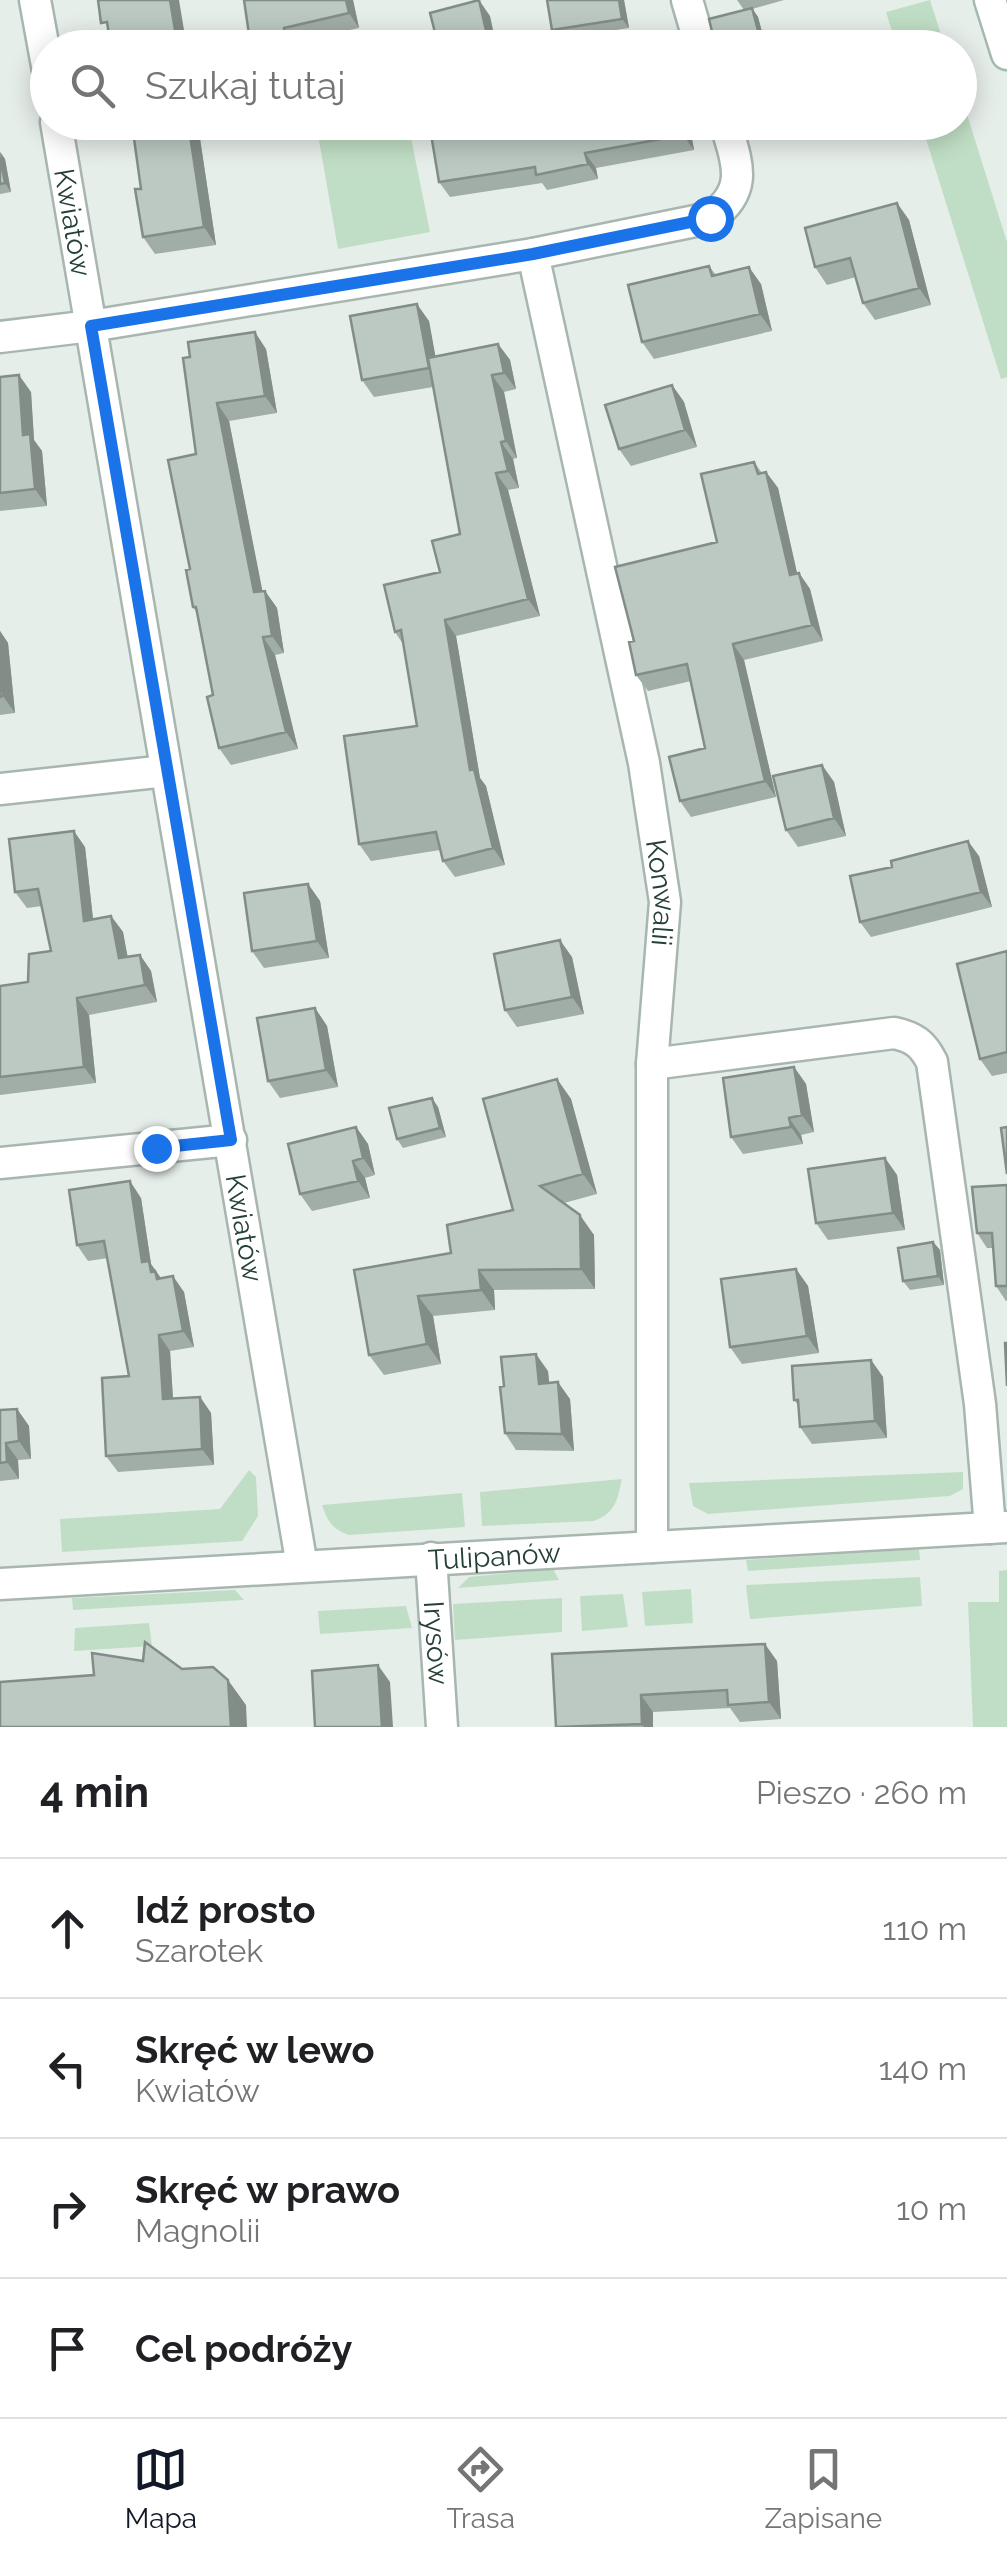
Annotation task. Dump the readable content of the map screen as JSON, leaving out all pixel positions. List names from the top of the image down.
{
  "streets": {
    "street": [
      "Kwiatów",
      "Konwalii",
      "Tulipanów",
      "Irysów"
    ]
  },
  "crossings": [
    ["Kwiatów", "Tulipanów"],
    ["Konwalii", "Tulipanów"],
    ["Tulipanów", "Irysów"]
  ],
  "page": {
    "search": "Szukaj tutaj",
    "heading": ["4 min", "Pieszo · 260 m"],
    "list": [
      ["Idź prosto", "Szarotek", "110 m"],
      ["Skręć w lewo", "Kwiatów", "140 m"],
      ["Skręć w prawo", "Magnolii", "10 m"],
      "Cel podróży"
    ],
    "nav": ["Mapa", "Trasa", "Zapisane"]
  }
}
